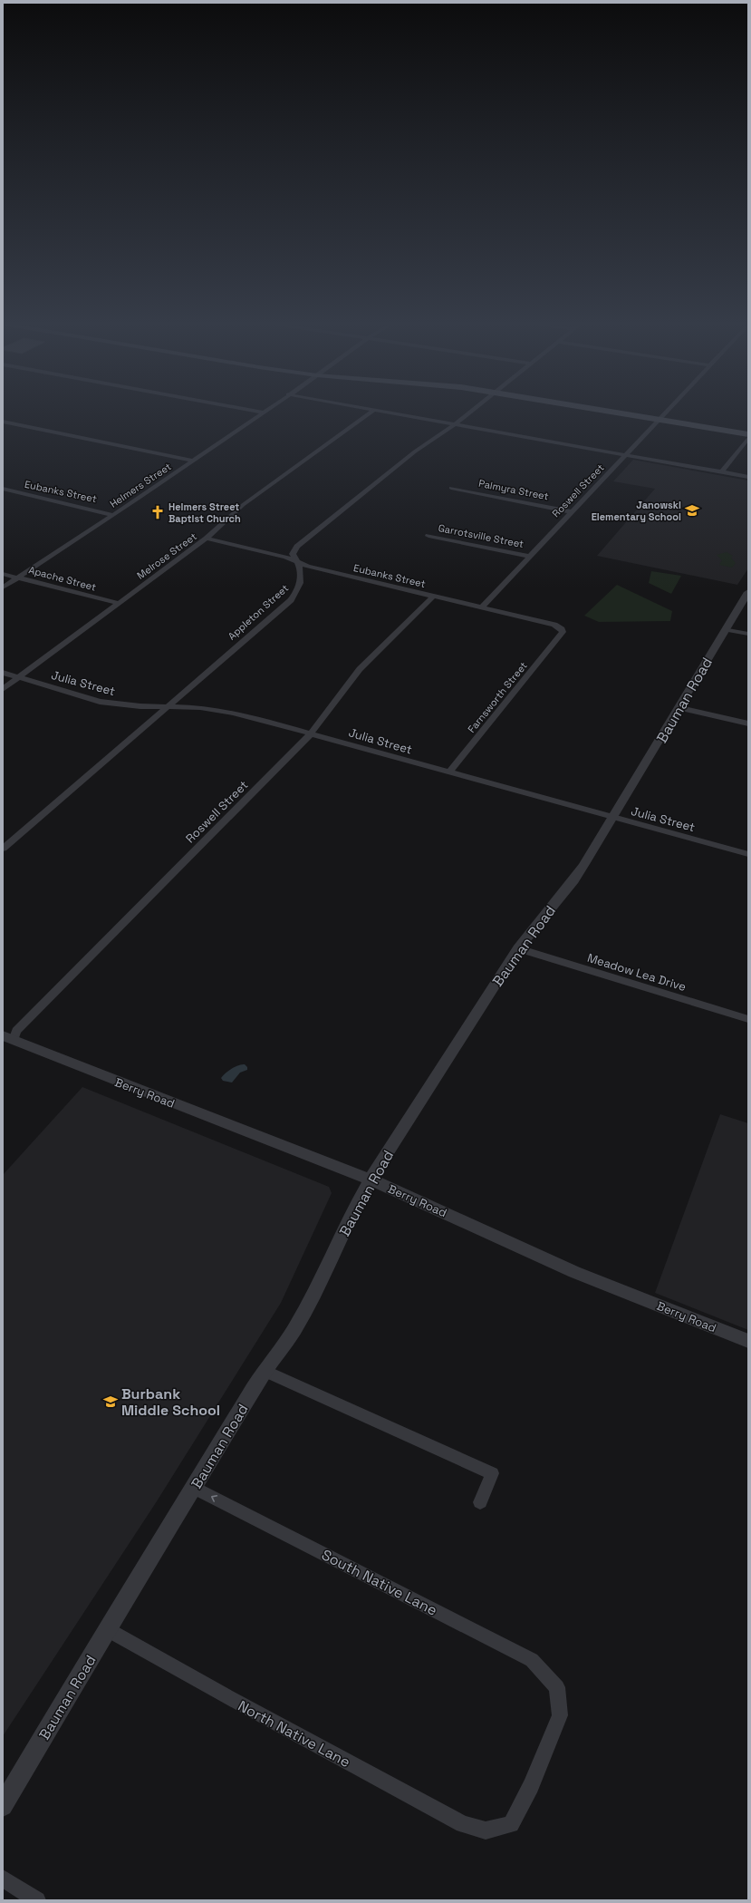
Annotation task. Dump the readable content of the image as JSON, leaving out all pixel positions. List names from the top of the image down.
{
  "streets": {
    "street": [
      "Helmers Street",
      "Palmyra Street",
      "Roswell Street",
      "Eubanks Street",
      "Garrotsville Street",
      "Melrose Street",
      "Apache Street",
      "Appleton Street",
      "Julia Street",
      "Farnsworth Street",
      "Bauman Road",
      "Meadow Lea Drive",
      "Berry Road",
      "South Native Lane",
      "North Native Lane"
    ]
  },
  "crossings": [
    ["Helmers Street", "Eubanks Street"],
    ["Helmers Street", "Apache Street"],
    ["Palmyra Street", "Roswell Street"],
    ["Roswell Street", "Eubanks Street"],
    ["Roswell Street", "Garrotsville Street"],
    ["Roswell Street", "Julia Street"],
    ["Roswell Street", "Berry Road"],
    ["Eubanks Street", "Melrose Street"],
    ["Eubanks Street", "Appleton Street"],
    ["Eubanks Street", "Farnsworth Street"],
    ["Melrose Street", "Apache Street"],
    ["Melrose Street", "Julia Street"],
    ["Appleton Street", "Julia Street"],
    ["Julia Street", "Farnsworth Street"],
    ["Julia Street", "Bauman Road"],
    ["Bauman Road", "Meadow Lea Drive"],
    ["Bauman Road", "Berry Road"],
    ["Bauman Road", "South Native Lane"],
    ["Bauman Road", "North Native Lane"],
    ["South Native Lane", "North Native Lane"]
  ],
  "places": {
    "school or university": ["Janowski Elementary School", "Burbank Middle School"],
    "church": ["Helmers Street Baptist Church"]
  }
}
